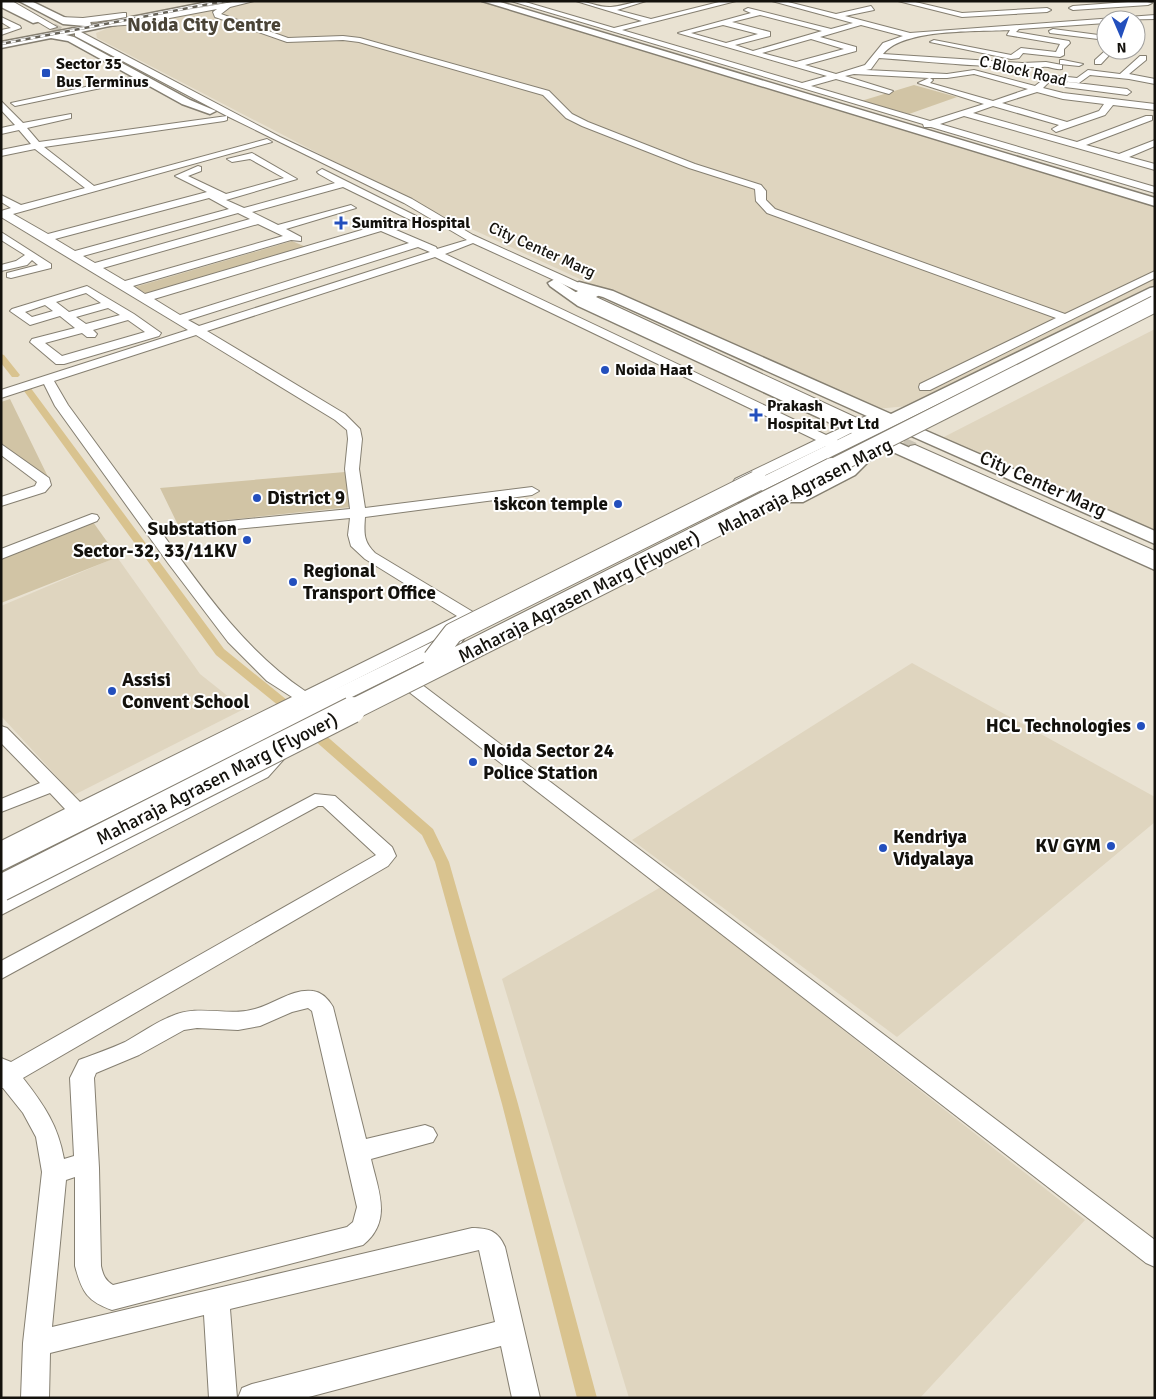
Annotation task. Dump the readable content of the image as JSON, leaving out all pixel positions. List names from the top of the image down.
{
  "streets": {
    "main road": ["Maharaja Agrasen Marg", "Maharaja Agrasen Marg (Flyover)"],
    "street": ["C Block Road", "City Center Marg"]
  },
  "crossings": [
    ["City Center Marg", "Maharaja Agrasen Marg"],
    ["Maharaja Agrasen Marg", "Maharaja Agrasen Marg (Flyover)"]
  ],
  "districts": ["Noida City Centre"],
  "places": {
    "transit": ["Sector 35 Bus Terminus"],
    "health": ["Sumitra Hospital", "Prakash Hospital Pvt Ltd"],
    "other": [
      "Noida Haat",
      "District 9",
      "iskcon temple",
      "Substation Sector-32, 33/11KV",
      "Regional Transport Office",
      "Assisi Convent School",
      "HCL Technologies",
      "Noida Sector 24 Police Station",
      "KV GYM",
      "Kendriya Vidyalaya"
    ]
  },
  "north": "bottom"
}
